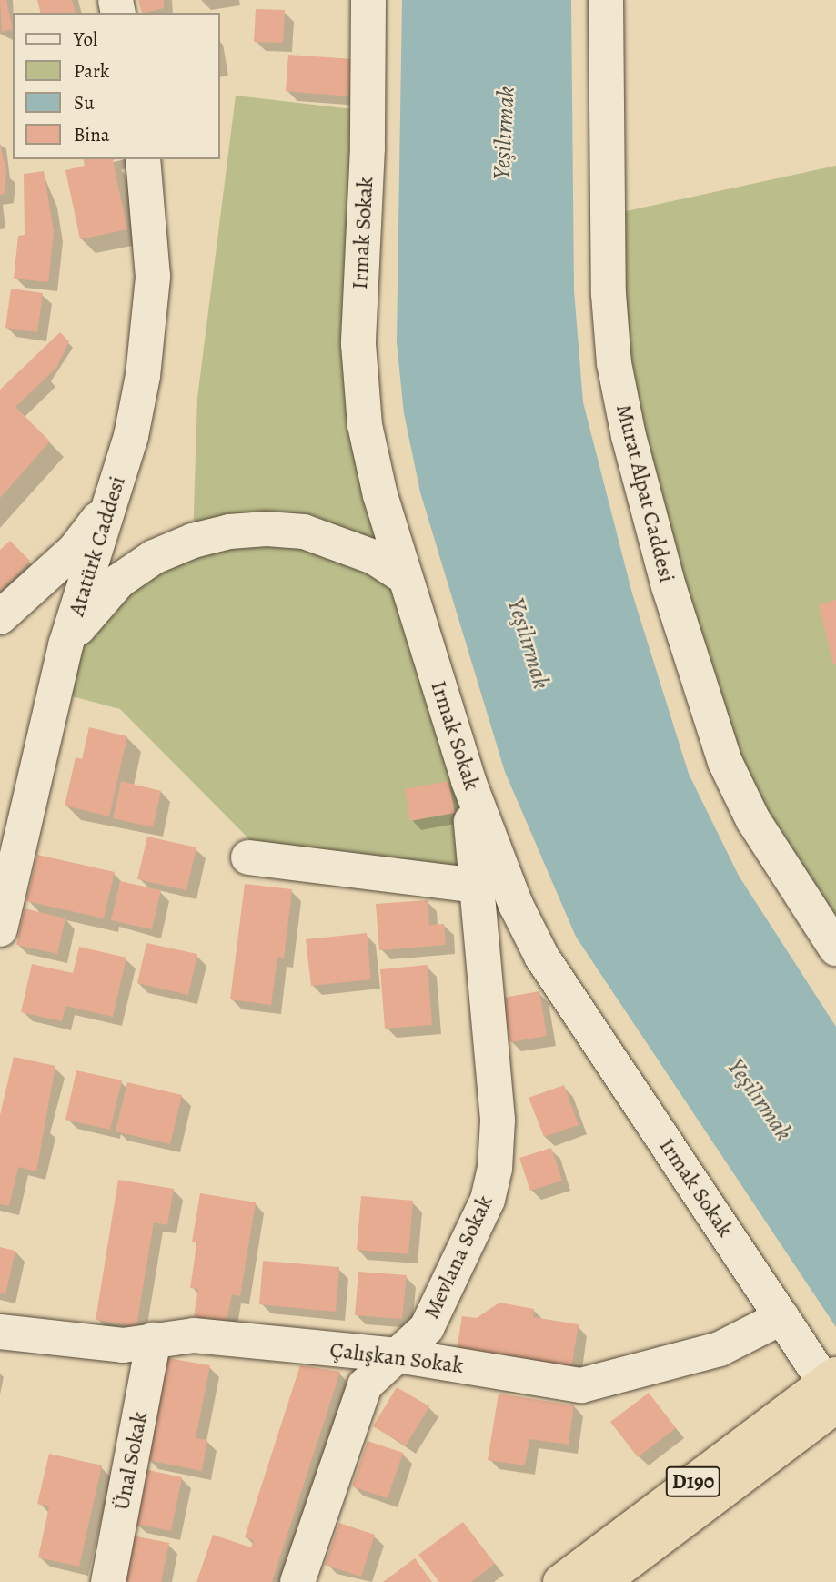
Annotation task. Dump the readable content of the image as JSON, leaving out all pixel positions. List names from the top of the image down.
{
  "streets": {
    "highway": ["D190"],
    "street": [
      "Irmak Sokak",
      "Murat Alpat Caddesi",
      "Atatürk Caddesi",
      "Mevlana Sokak",
      "Çalışkan Sokak",
      "Ünal Sokak"
    ]
  },
  "crossings": [
    ["Irmak Sokak", "Mevlana Sokak"],
    ["Irmak Sokak", "Çalışkan Sokak"],
    ["Irmak Sokak", "D190"],
    ["Mevlana Sokak", "Çalışkan Sokak"],
    ["Çalışkan Sokak", "Ünal Sokak"]
  ],
  "water": ["Yeşilırmak"],
  "legend": [
    "Yol",
    "Park",
    "Su",
    "Bina"
  ]
}
